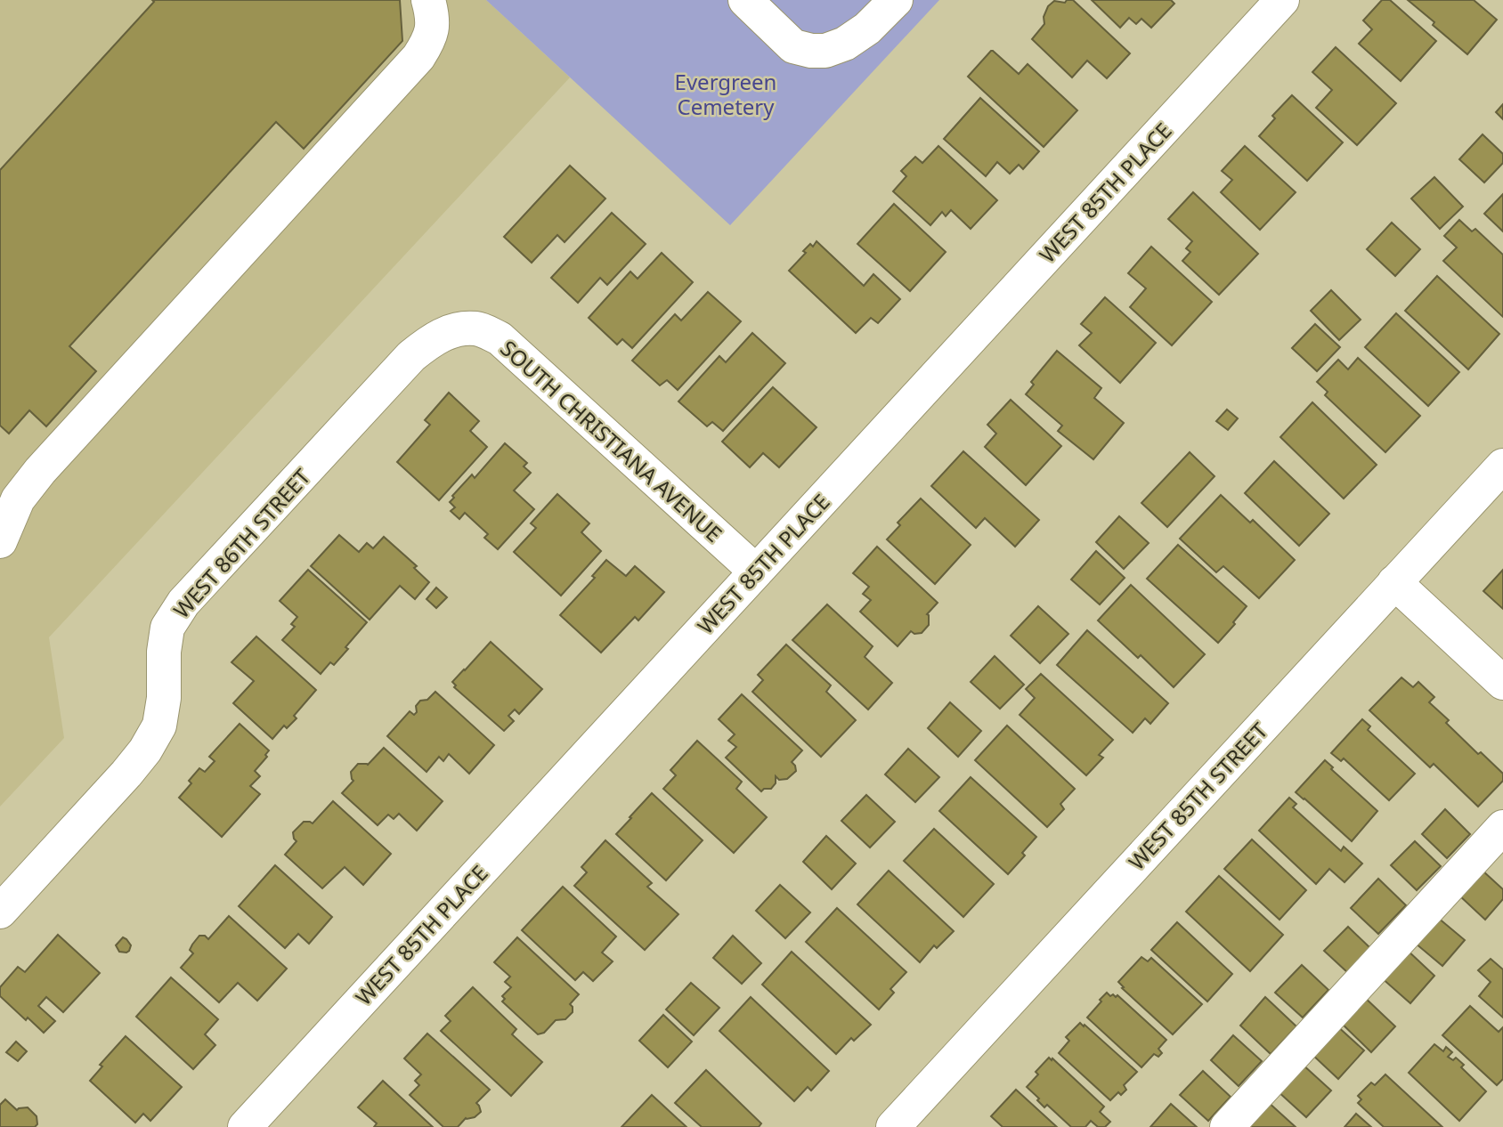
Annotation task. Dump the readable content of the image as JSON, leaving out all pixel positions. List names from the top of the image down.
{
  "streets": {
    "street": [
      "WEST 85TH PLACE",
      "SOUTH CHRISTIANA AVENUE",
      "WEST 86TH STREET",
      "WEST 85TH STREET"
    ]
  },
  "crossings": [
    ["WEST 85TH PLACE", "SOUTH CHRISTIANA AVENUE"],
    ["SOUTH CHRISTIANA AVENUE", "WEST 86TH STREET"]
  ],
  "parks": ["Evergreen Cemetery"]
}
